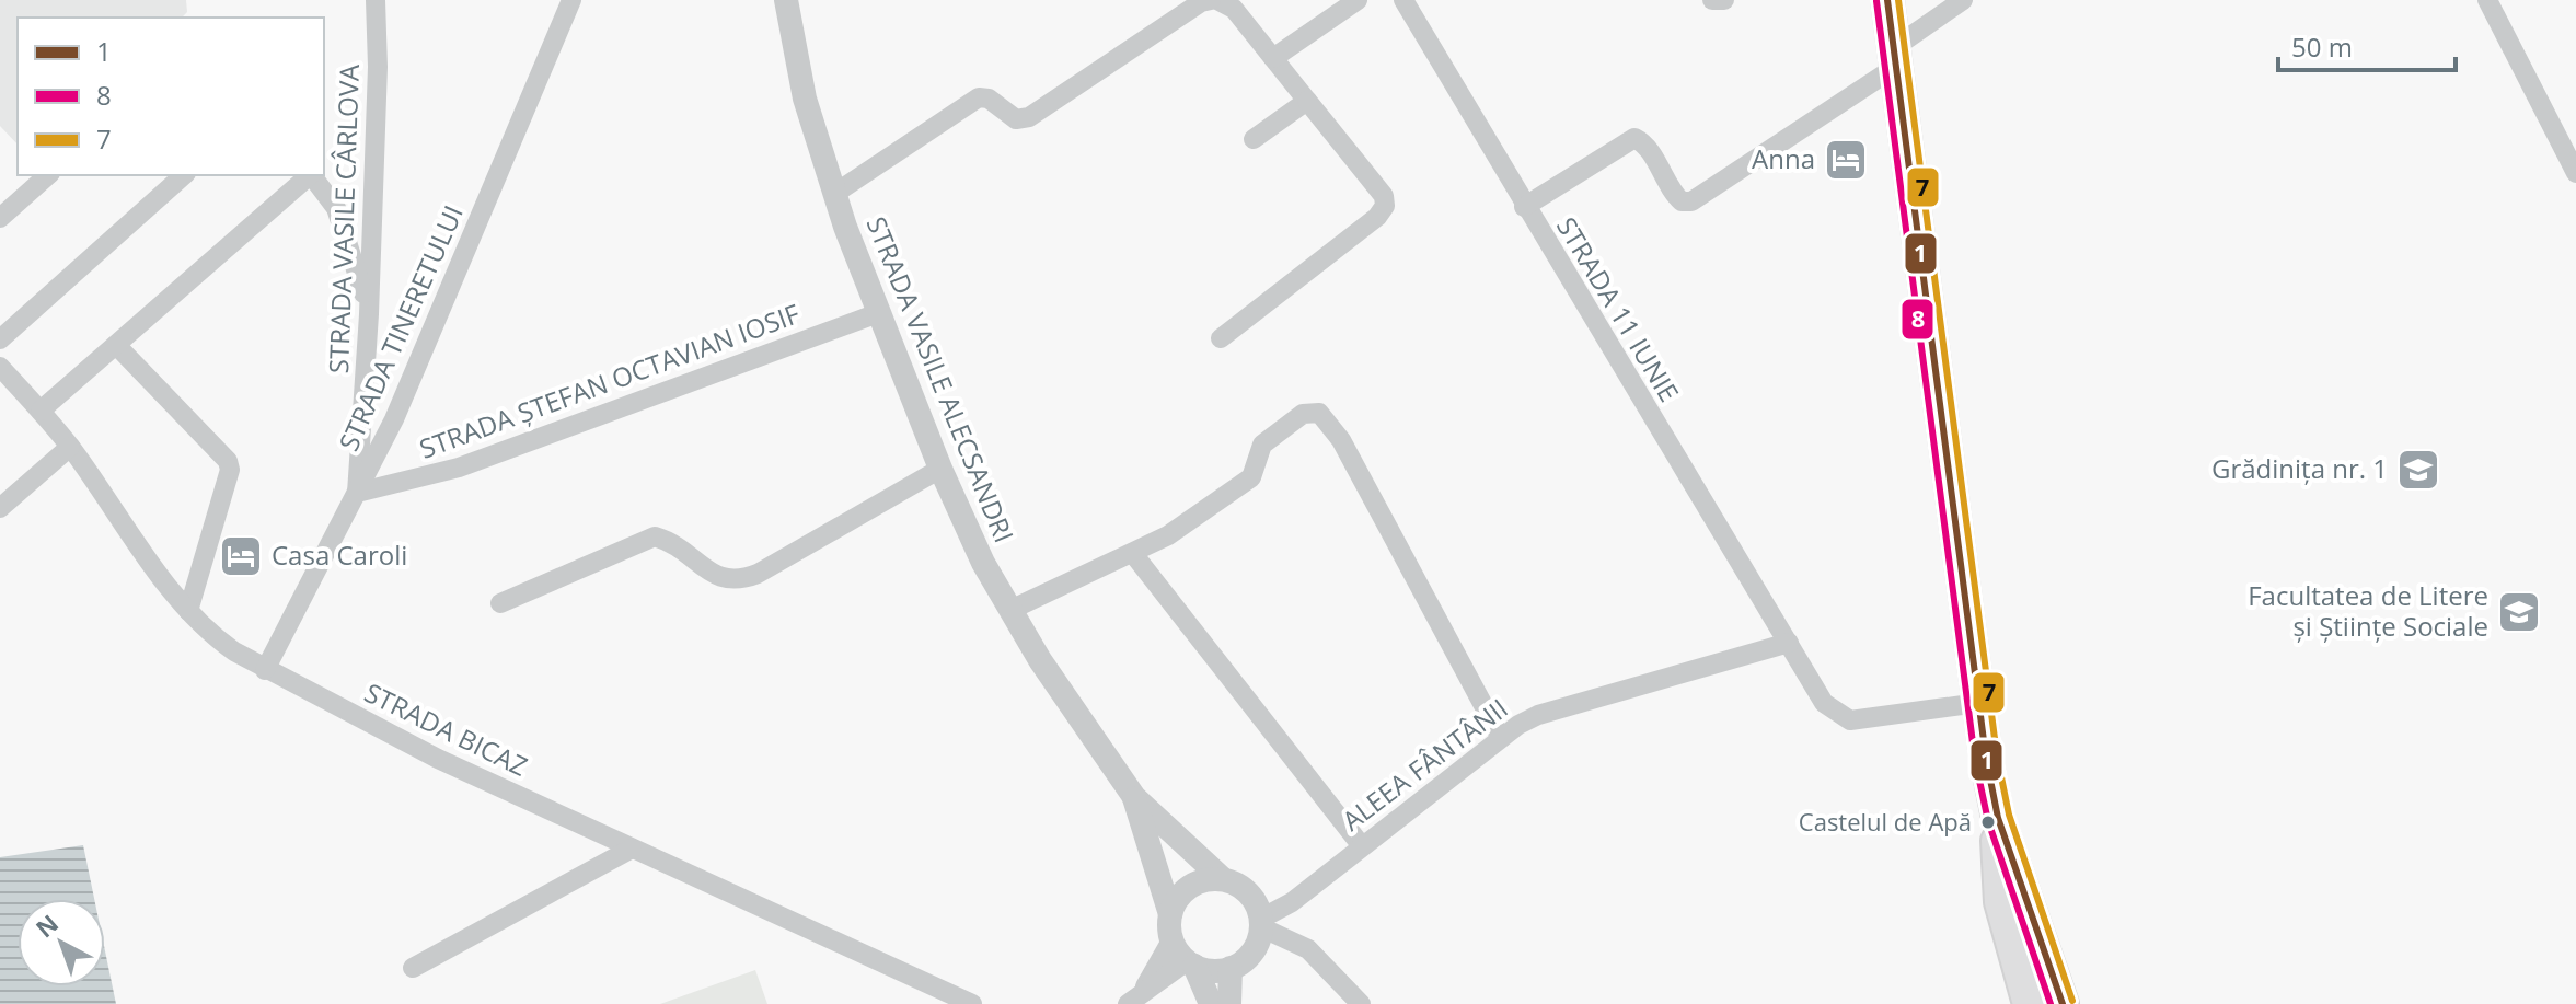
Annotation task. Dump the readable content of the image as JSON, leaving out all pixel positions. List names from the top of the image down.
{
  "streets": {
    "street": [
      "STRADA VASILE CÂRLOVA",
      "STRADA 11 IUNIE",
      "STRADA TINERETULUI",
      "STRADA VASILE ALECSANDRI",
      "STRADA ȘTEFAN OCTAVIAN IOSIF",
      "STRADA BICAZ",
      "ALEEA FÂNTÂNII"
    ]
  },
  "crossings": [
    ["STRADA VASILE CÂRLOVA", "STRADA TINERETULUI"],
    ["STRADA VASILE CÂRLOVA", "STRADA ȘTEFAN OCTAVIAN IOSIF"],
    ["STRADA 11 IUNIE", "ALEEA FÂNTÂNII"],
    ["STRADA TINERETULUI", "STRADA ȘTEFAN OCTAVIAN IOSIF"],
    ["STRADA TINERETULUI", "STRADA BICAZ"],
    ["STRADA VASILE ALECSANDRI", "STRADA ȘTEFAN OCTAVIAN IOSIF"],
    ["STRADA VASILE ALECSANDRI", "ALEEA FÂNTÂNII"]
  ],
  "places": {
    "hotel": ["Anna", "Casa Caroli"],
    "school or university": ["Grădinița nr. 1", "Facultatea de Litere și Științe Sociale"],
    "other": ["Castelul de Apă"]
  },
  "lines": ["transit line 1", "transit line 7", "transit line 8"],
  "legend": ["1", "8", "7"],
  "scale_bar": "50 m",
  "north": "top left"
}
